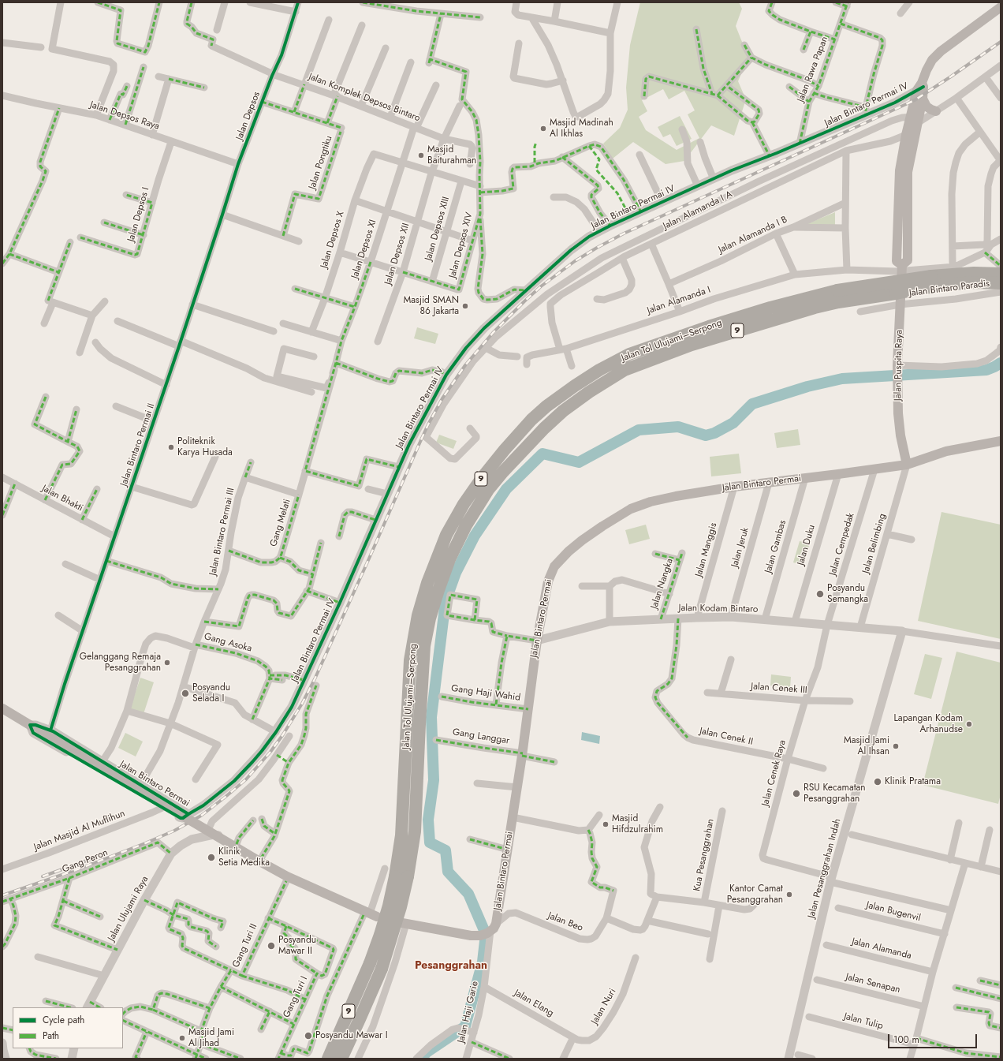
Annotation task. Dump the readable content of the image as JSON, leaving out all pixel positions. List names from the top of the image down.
{
  "streets": {
    "highway": ["9", "Jalan Tol Ulujami–Serpong"],
    "main road": ["Jalan Puspita Raya", "Jalan Bintaro Permai"],
    "street": [
      "Jalan Rawa Papan",
      "Jalan Komplek Depsos Bintaro",
      "Jalan Bintaro Permai IV",
      "Jalan Depsos Raya",
      "Jalan Depsos",
      "Jalan Pongtiku",
      "Jalan Alamanda I A",
      "Jalan Depsos I",
      "Jalan Depsos XIII",
      "Jalan Alamanda I B",
      "Jalan Depsos X",
      "Jalan Depsos XIV",
      "Jalan Depsos XI",
      "Jalan Depsos XII",
      "Jalan Bintaro Paradis",
      "Jalan Alamanda I",
      "Jalan Bintaro Permai II",
      "Jalan Bhakti",
      "Gang Melati",
      "Jalan Bintaro Permai III",
      "Jalan Belimbing",
      "Jalan Cempedak",
      "Jalan Duku",
      "Jalan Gambas",
      "Jalan Jeruk",
      "Jalan Manggis",
      "Jalan Nangka",
      "Jalan Kodam Bintaro",
      "Gang Asoka",
      "Jalan Cenek III",
      "Gang Haji Wahid",
      "Gang Langgar",
      "Jalan Cenek II",
      "Jalan Cenek Raya",
      "Jalan Masjid Al Muflihun",
      "Kua Pesanggrahan",
      "Gang Peron",
      "Jalan Pesanggrahan Indah",
      "Jalan Ulujami Raya",
      "Jalan Bugenvil",
      "Jalan Beo",
      "Gang Turi II",
      "Jalan Alamanda",
      "Jalan Senapan",
      "Gang Turi I",
      "Jalan Elang",
      "Jalan Nuri",
      "Jalan Haji Garie",
      "Jalan Tulip"
    ]
  },
  "crossings": [
    ["Jalan Rawa Papan", "Jalan Bintaro Permai IV"],
    ["Jalan Komplek Depsos Bintaro", "Jalan Depsos"],
    ["Jalan Komplek Depsos Bintaro", "Jalan Depsos XI"],
    ["Jalan Komplek Depsos Bintaro", "Jalan Depsos XII"],
    ["Jalan Bintaro Permai IV", "Jalan Bintaro Permai"],
    ["Jalan Depsos Raya", "Jalan Depsos"],
    ["Jalan Depsos Raya", "Jalan Depsos I"],
    ["Jalan Depsos Raya", "Jalan Bintaro Permai II"],
    ["Jalan Depsos", "Jalan Bintaro Permai II"],
    ["Jalan Alamanda I A", "Jalan Alamanda I"],
    ["Jalan Depsos XIII", "Jalan Depsos XIV"],
    ["Jalan Depsos X", "Jalan Depsos XI"],
    ["Jalan Bintaro Paradis", "Jalan Puspita Raya"],
    ["Jalan Alamanda I", "Jalan Puspita Raya"],
    ["Jalan Puspita Raya", "Jalan Bintaro Permai"],
    ["Jalan Puspita Raya", "Jalan Belimbing"],
    ["Jalan Bintaro Permai II", "Jalan Bintaro Permai"],
    ["Jalan Bintaro Permai II", "Jalan Bhakti"],
    ["Jalan Bintaro Permai", "Jalan Bintaro Permai III"],
    ["Jalan Bintaro Permai", "Jalan Belimbing"],
    ["Jalan Bintaro Permai", "Jalan Cempedak"],
    ["Jalan Bintaro Permai", "Jalan Duku"],
    ["Jalan Bintaro Permai", "Jalan Gambas"],
    ["Jalan Bintaro Permai", "Jalan Jeruk"],
    ["Jalan Bintaro Permai", "Jalan Manggis"],
    ["Jalan Bintaro Permai", "Jalan Kodam Bintaro"],
    ["Jalan Bintaro Permai", "Gang Haji Wahid"],
    ["Jalan Bintaro Permai", "Gang Langgar"],
    ["Jalan Bintaro Permai", "Jalan Masjid Al Muflihun"],
    ["Jalan Bintaro Permai", "Jalan Beo"],
    ["Jalan Bintaro Permai", "Jalan Haji Garie"],
    ["Gang Melati", "Jalan Bintaro Permai III"],
    ["Jalan Bintaro Permai III", "Gang Asoka"],
    ["Jalan Belimbing", "Jalan Kodam Bintaro"],
    ["Jalan Cempedak", "Jalan Kodam Bintaro"],
    ["Jalan Cempedak", "Jalan Cenek Raya"],
    ["Jalan Duku", "Jalan Kodam Bintaro"],
    ["Jalan Gambas", "Jalan Kodam Bintaro"],
    ["Jalan Jeruk", "Jalan Kodam Bintaro"],
    ["Jalan Manggis", "Jalan Kodam Bintaro"],
    ["Jalan Nangka", "Jalan Kodam Bintaro"],
    ["Jalan Kodam Bintaro", "Jalan Cenek II"],
    ["Jalan Kodam Bintaro", "Jalan Cenek Raya"],
    ["Jalan Kodam Bintaro", "Jalan Pesanggrahan Indah"],
    ["Jalan Cenek III", "Jalan Cenek Raya"],
    ["Jalan Cenek II", "Jalan Cenek Raya"],
    ["Jalan Cenek Raya", "Jalan Pesanggrahan Indah"],
    ["Gang Peron", "Jalan Ulujami Raya"],
    ["Jalan Beo", "Jalan Haji Garie"],
    ["Gang Turi II", "Gang Turi I"],
    ["Jalan Elang", "Jalan Nuri"],
    ["Jalan Elang", "Jalan Haji Garie"]
  ],
  "districts": ["Pesanggrahan"],
  "places": [
    "Masjid Madinah Al Ikhlas",
    "Masjid Baiturahman",
    "Masjid SMAN 86 Jakarta",
    "Politeknik Karya Husada",
    "Posyandu Semangka",
    "Gelanggang Remaja Pesanggrahan",
    "Posyandu Selada I",
    "Lapangan Kodam Arhanudse",
    "Masjid Jami Al Ihsan",
    "Klinik Pratama",
    "RSU Kecamatan Pesanggrahan",
    "Masjid Hifdzulrahim",
    "Klinik Setia Medika",
    "Kantor Camat Pesanggrahan",
    "Posyandu Mawar II",
    "Posyandu Mawar I",
    "Masjid Jami Al Jihad"
  ],
  "legend": ["Cycle path", "Path"],
  "scale_bar": "100 m"
}
